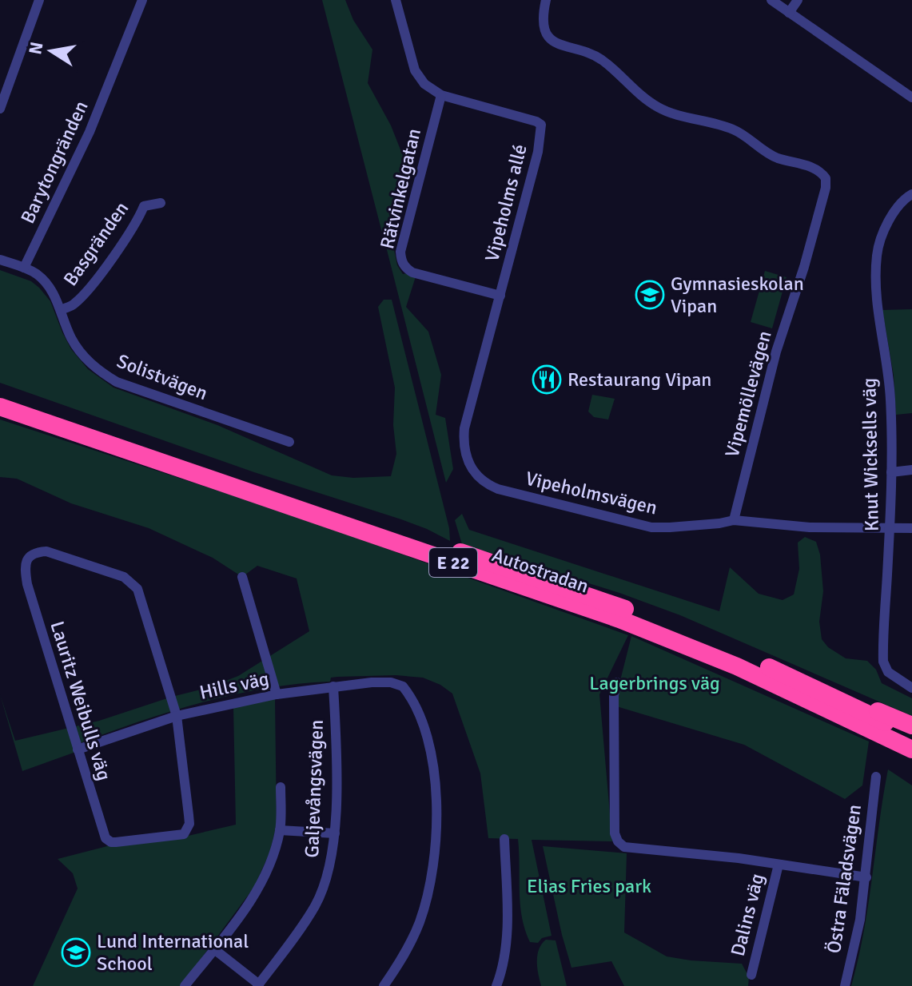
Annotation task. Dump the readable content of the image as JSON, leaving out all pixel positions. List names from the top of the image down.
{
  "streets": {
    "highway": ["E 22", "Autostradan"],
    "street": [
      "Barytongränden",
      "Rätvinkelgatan",
      "Vipeholms allé",
      "Basgränden",
      "Solistvägen",
      "Vipemöllevägen",
      "Knut Wicksells väg",
      "Vipeholmsvägen",
      "Hills väg",
      "Lauritz Weibulls väg",
      "Galjevångsvägen",
      "Östra Fäladsvägen",
      "Dalins väg"
    ]
  },
  "crossings": [
    ["Barytongränden", "Solistvägen"],
    ["Rätvinkelgatan", "Vipeholms allé"],
    ["Vipeholms allé", "Vipeholmsvägen"],
    ["Basgränden", "Solistvägen"],
    ["Vipemöllevägen", "Vipeholmsvägen"],
    ["Knut Wicksells väg", "Vipeholmsvägen"],
    ["Hills väg", "Lauritz Weibulls väg"],
    ["Hills väg", "Galjevångsvägen"]
  ],
  "parks": ["Lagerbrings väg", "Elias Fries park"],
  "places": {
    "school or university": ["Gymnasieskolan Vipan", "Lund International School"],
    "restaurant": ["Restaurang Vipan"]
  },
  "north": "left"
}
